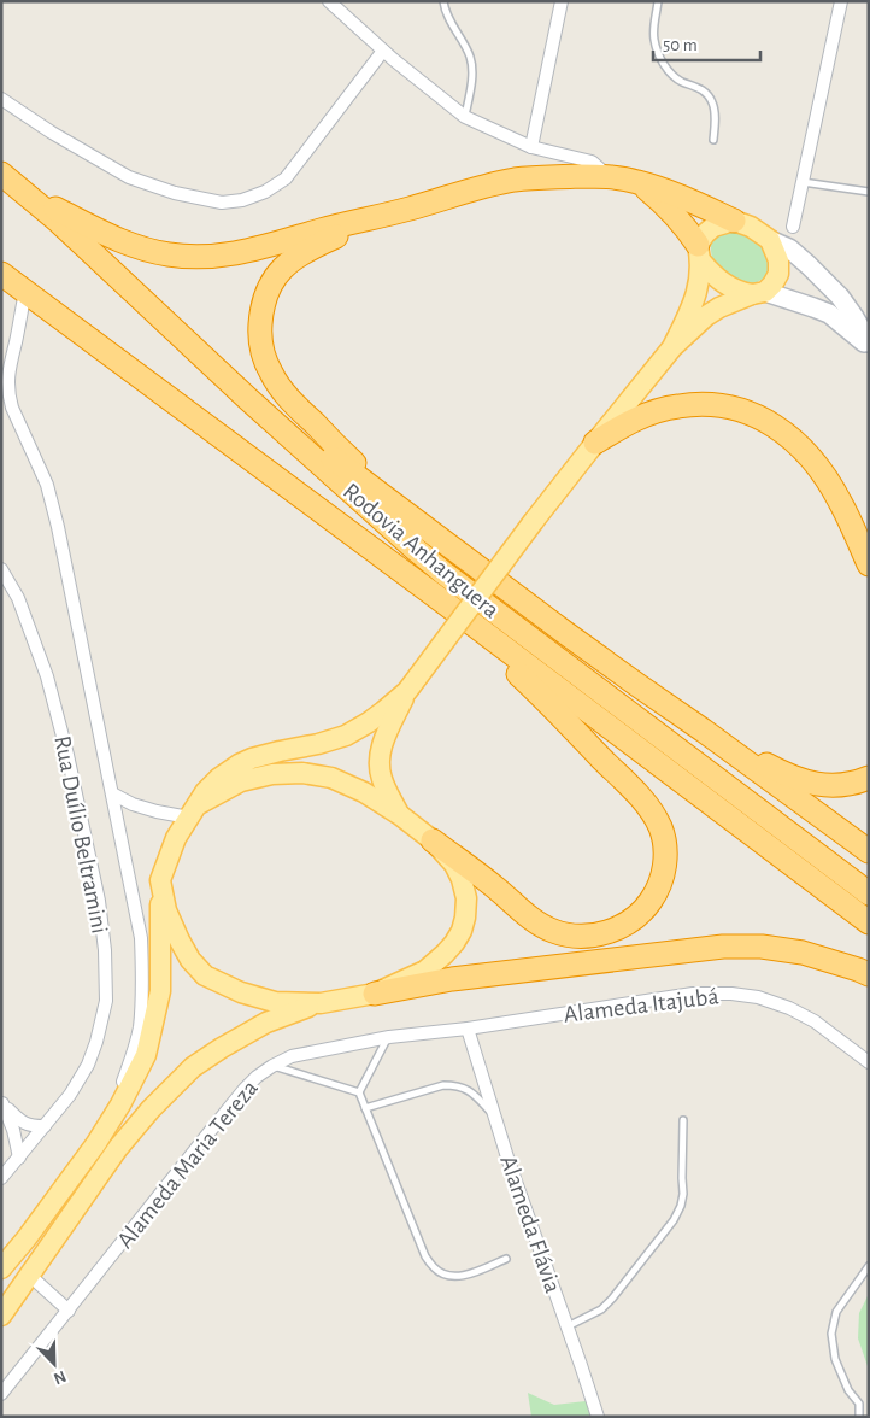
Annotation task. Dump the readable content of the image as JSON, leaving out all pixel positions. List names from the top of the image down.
{
  "streets": {
    "highway": ["Rodovia Anhanguera"],
    "street": [
      "Rua Duílio Beltramini",
      "Alameda Itajubá",
      "Alameda Maria Tereza",
      "Alameda Flávia"
    ]
  },
  "crossings": [
    ["Alameda Itajubá", "Alameda Maria Tereza"],
    ["Alameda Itajubá", "Alameda Flávia"],
    ["Alameda Maria Tereza", "Alameda Flávia"]
  ],
  "scale_bar": "50 m",
  "north": "bottom right"
}
